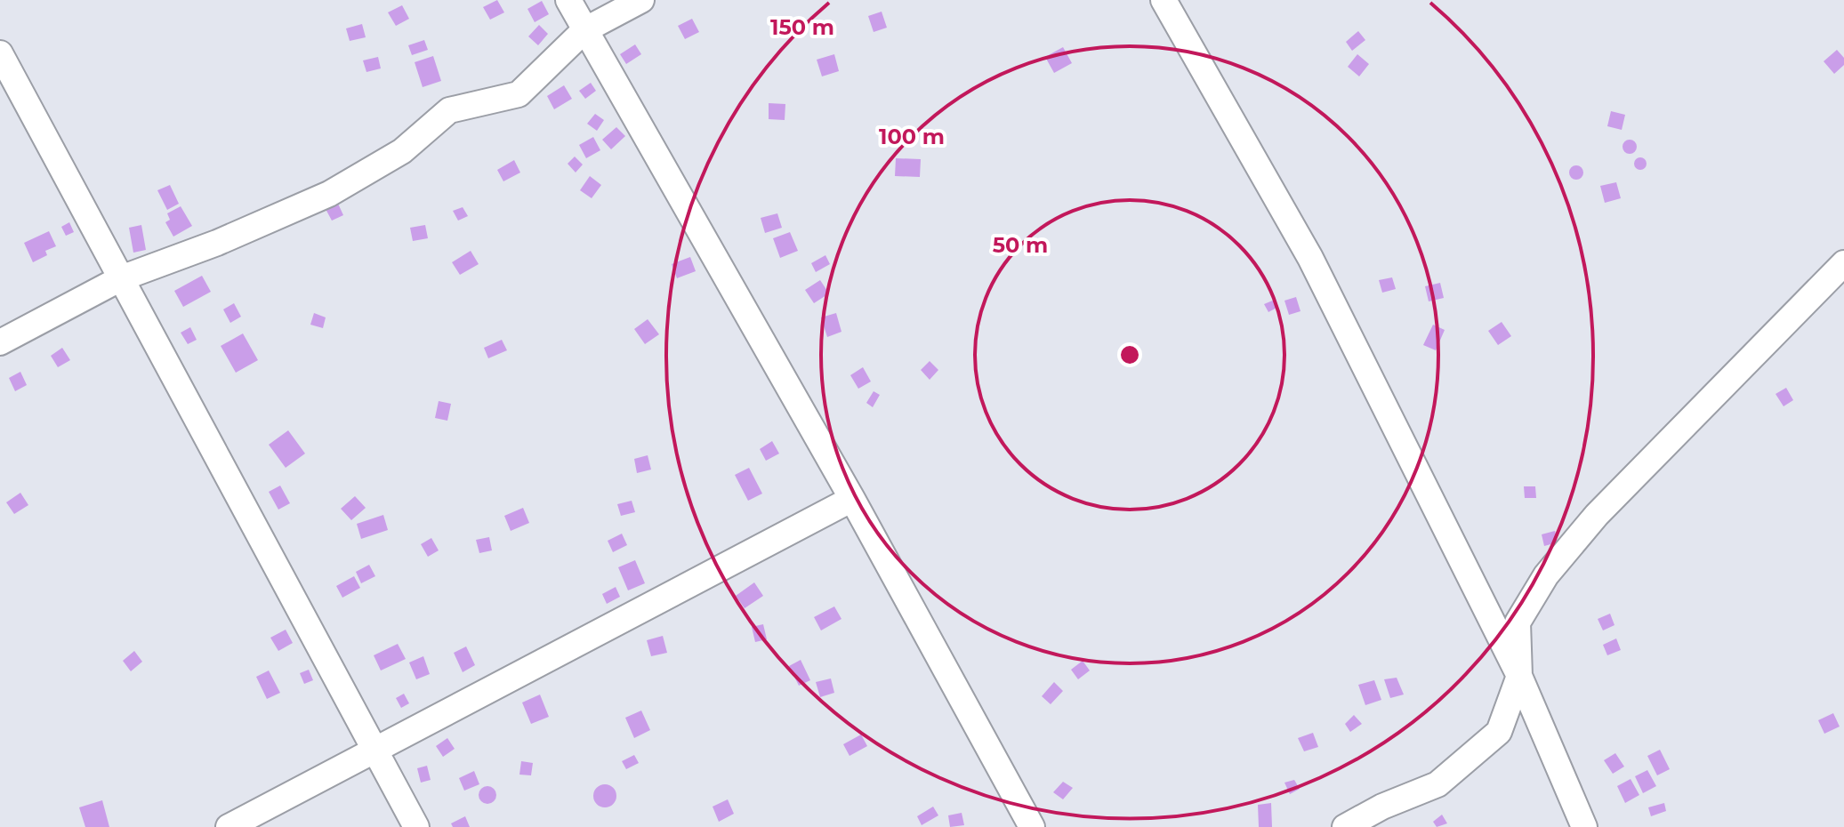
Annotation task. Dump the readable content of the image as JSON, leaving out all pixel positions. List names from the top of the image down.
{
  "rings": ["150 m", "100 m", "50 m"]
}
